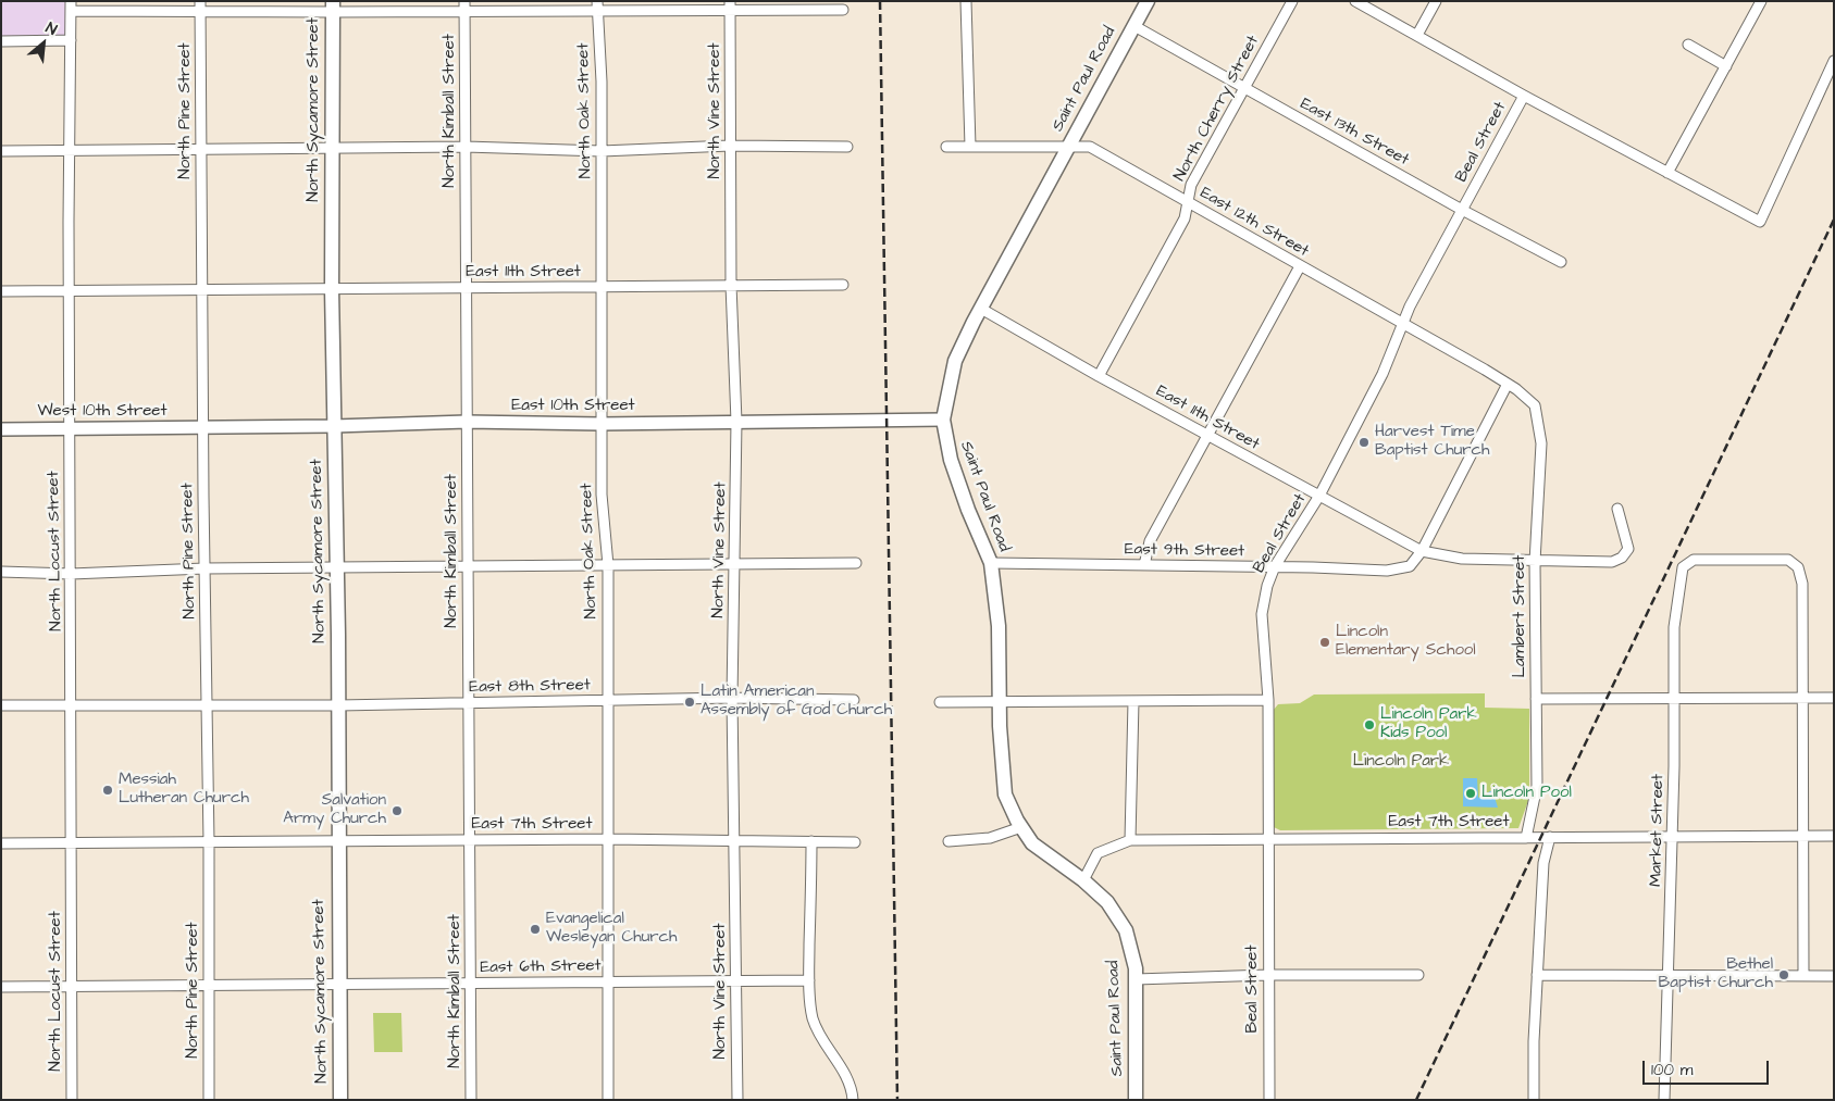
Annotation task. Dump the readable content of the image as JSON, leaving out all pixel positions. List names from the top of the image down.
{
  "streets": {
    "main road": ["Saint Paul Road", "North Sycamore Street"],
    "street": [
      "North Cherry Street",
      "North Pine Street",
      "North Kimball Street",
      "North Oak Street",
      "North Vine Street",
      "East 13th Street",
      "Beal Street",
      "East 12th Street",
      "East 11th Street",
      "East 10th Street",
      "West 10th Street",
      "North Locust Street",
      "East 9th Street",
      "Lambert Street",
      "East 8th Street",
      "East 7th Street",
      "Market Street",
      "East 6th Street"
    ]
  },
  "crossings": [
    ["Saint Paul Road", "East 13th Street"],
    ["Saint Paul Road", "East 12th Street"],
    ["Saint Paul Road", "East 11th Street"],
    ["Saint Paul Road", "East 10th Street"],
    ["Saint Paul Road", "East 9th Street"],
    ["Saint Paul Road", "East 7th Street"],
    ["North Cherry Street", "East 13th Street"],
    ["North Cherry Street", "East 12th Street"],
    ["North Cherry Street", "East 11th Street"],
    ["North Sycamore Street", "East 11th Street"],
    ["North Sycamore Street", "East 10th Street"],
    ["North Sycamore Street", "East 8th Street"],
    ["North Sycamore Street", "East 7th Street"],
    ["North Sycamore Street", "East 6th Street"],
    ["North Pine Street", "East 11th Street"],
    ["North Pine Street", "East 10th Street"],
    ["North Pine Street", "West 10th Street"],
    ["North Pine Street", "East 8th Street"],
    ["North Pine Street", "East 7th Street"],
    ["North Pine Street", "East 6th Street"],
    ["North Kimball Street", "East 11th Street"],
    ["North Kimball Street", "East 10th Street"],
    ["North Kimball Street", "East 8th Street"],
    ["North Kimball Street", "East 7th Street"],
    ["North Kimball Street", "East 6th Street"],
    ["North Oak Street", "East 11th Street"],
    ["North Oak Street", "East 10th Street"],
    ["North Oak Street", "East 8th Street"],
    ["North Oak Street", "East 7th Street"],
    ["North Oak Street", "East 6th Street"],
    ["North Vine Street", "East 11th Street"],
    ["North Vine Street", "East 10th Street"],
    ["North Vine Street", "East 8th Street"],
    ["North Vine Street", "East 7th Street"],
    ["North Vine Street", "East 6th Street"],
    ["East 13th Street", "Beal Street"],
    ["Beal Street", "East 12th Street"],
    ["Beal Street", "East 11th Street"],
    ["Beal Street", "East 9th Street"],
    ["Beal Street", "East 7th Street"],
    ["East 12th Street", "Lambert Street"],
    ["East 11th Street", "North Locust Street"],
    ["East 11th Street", "East 9th Street"],
    ["East 10th Street", "West 10th Street"],
    ["West 10th Street", "North Locust Street"],
    ["North Locust Street", "East 8th Street"],
    ["North Locust Street", "East 7th Street"],
    ["North Locust Street", "East 6th Street"],
    ["Lambert Street", "East 7th Street"],
    ["East 7th Street", "Market Street"]
  ],
  "parks": ["Lincoln Park"],
  "places": [
    "Harvest Time Baptist Church",
    "Lincoln Elementary School",
    "Latin American Assembly of God Church",
    "Lincoln Park Kids Pool",
    "Messiah Lutheran Church",
    "Lincoln Pool",
    "Salvation Army Church",
    "Evangelical Wesleyan Church",
    "Bethel Baptist Church"
  ],
  "scale_bar": "100 m",
  "north": "top right"
}
